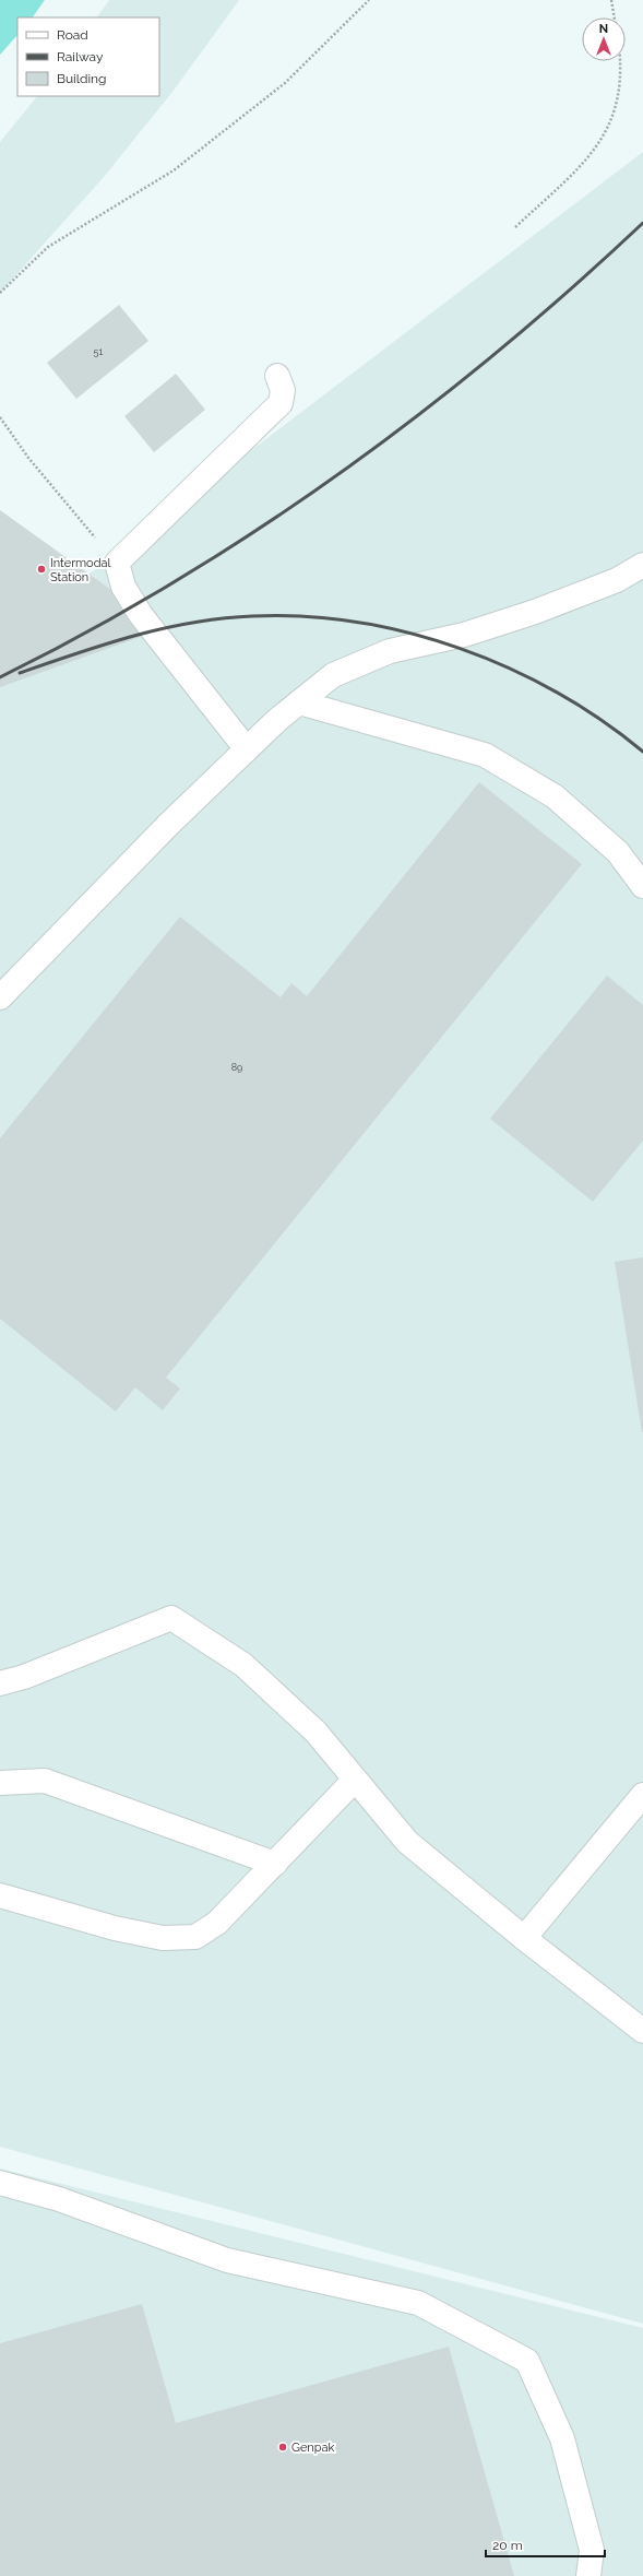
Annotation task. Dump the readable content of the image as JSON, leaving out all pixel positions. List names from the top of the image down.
{
  "places": ["Intermodal Station", "Genpak"],
  "house_numbers": ["51", "89"],
  "legend": ["Road", "Railway", "Building"],
  "scale_bar": "20 m",
  "north": "top"
}
